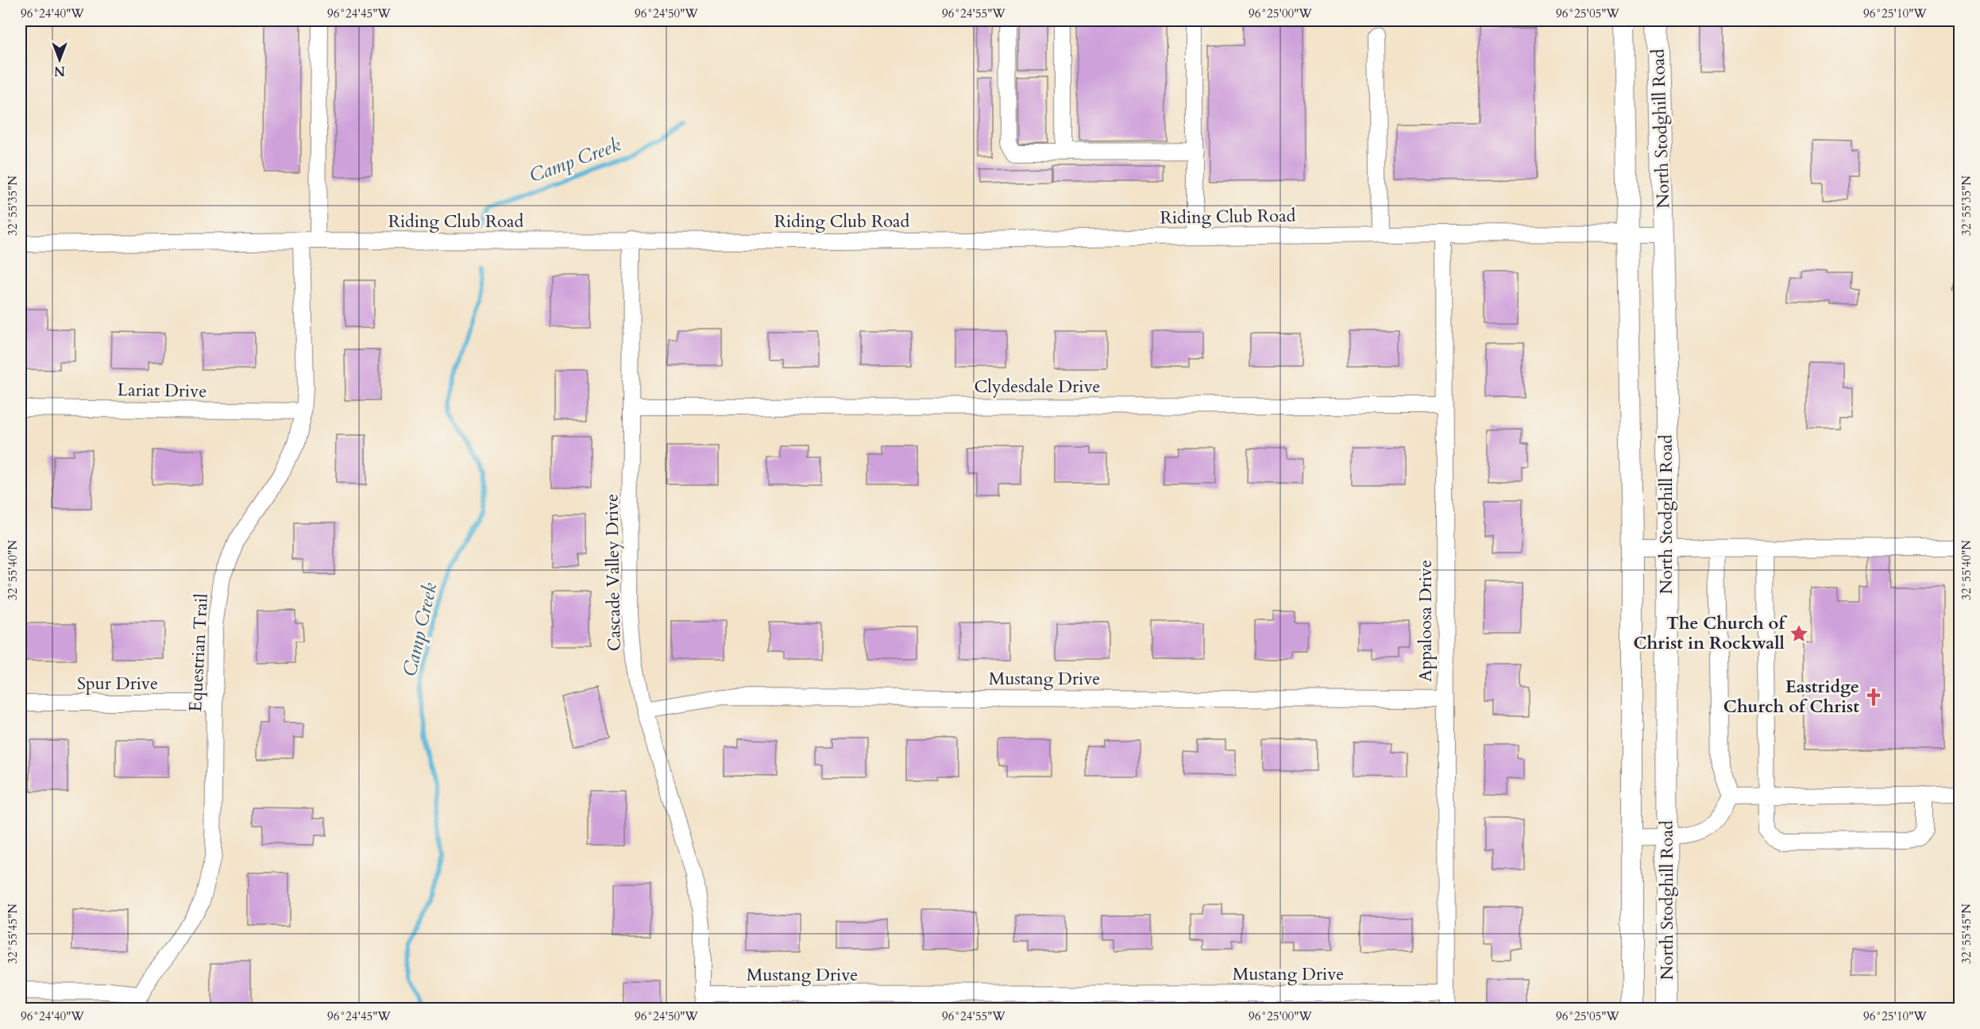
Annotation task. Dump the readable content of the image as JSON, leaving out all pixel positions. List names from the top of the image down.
{
  "streets": {
    "main road": ["North Stodghill Road"],
    "street": [
      "Riding Club Road",
      "Clydesdale Drive",
      "Lariat Drive",
      "Cascade Valley Drive",
      "Appaloosa Drive",
      "Equestrian Trail",
      "Mustang Drive",
      "Spur Drive"
    ]
  },
  "crossings": [
    ["North Stodghill Road", "Riding Club Road"],
    ["Riding Club Road", "Cascade Valley Drive"],
    ["Riding Club Road", "Appaloosa Drive"],
    ["Riding Club Road", "Equestrian Trail"],
    ["Clydesdale Drive", "Cascade Valley Drive"],
    ["Clydesdale Drive", "Appaloosa Drive"],
    ["Lariat Drive", "Equestrian Trail"],
    ["Cascade Valley Drive", "Mustang Drive"],
    ["Appaloosa Drive", "Mustang Drive"],
    ["Equestrian Trail", "Spur Drive"]
  ],
  "water": ["Camp Creek"],
  "places": {
    "place": ["The Church of Christ in Rockwall"],
    "church": ["Eastridge Church of Christ"]
  },
  "north": "bottom",
  "coordinates": [
    "96°24'40\"W",
    "96°24'45\"W",
    "96°24'50\"W",
    "96°24'55\"W",
    "96°25'00\"W",
    "96°25'05\"W",
    "96°25'10\"W",
    "32°55'35\"N",
    "32°55'40\"N",
    "32°55'45\"N"
  ]
}
